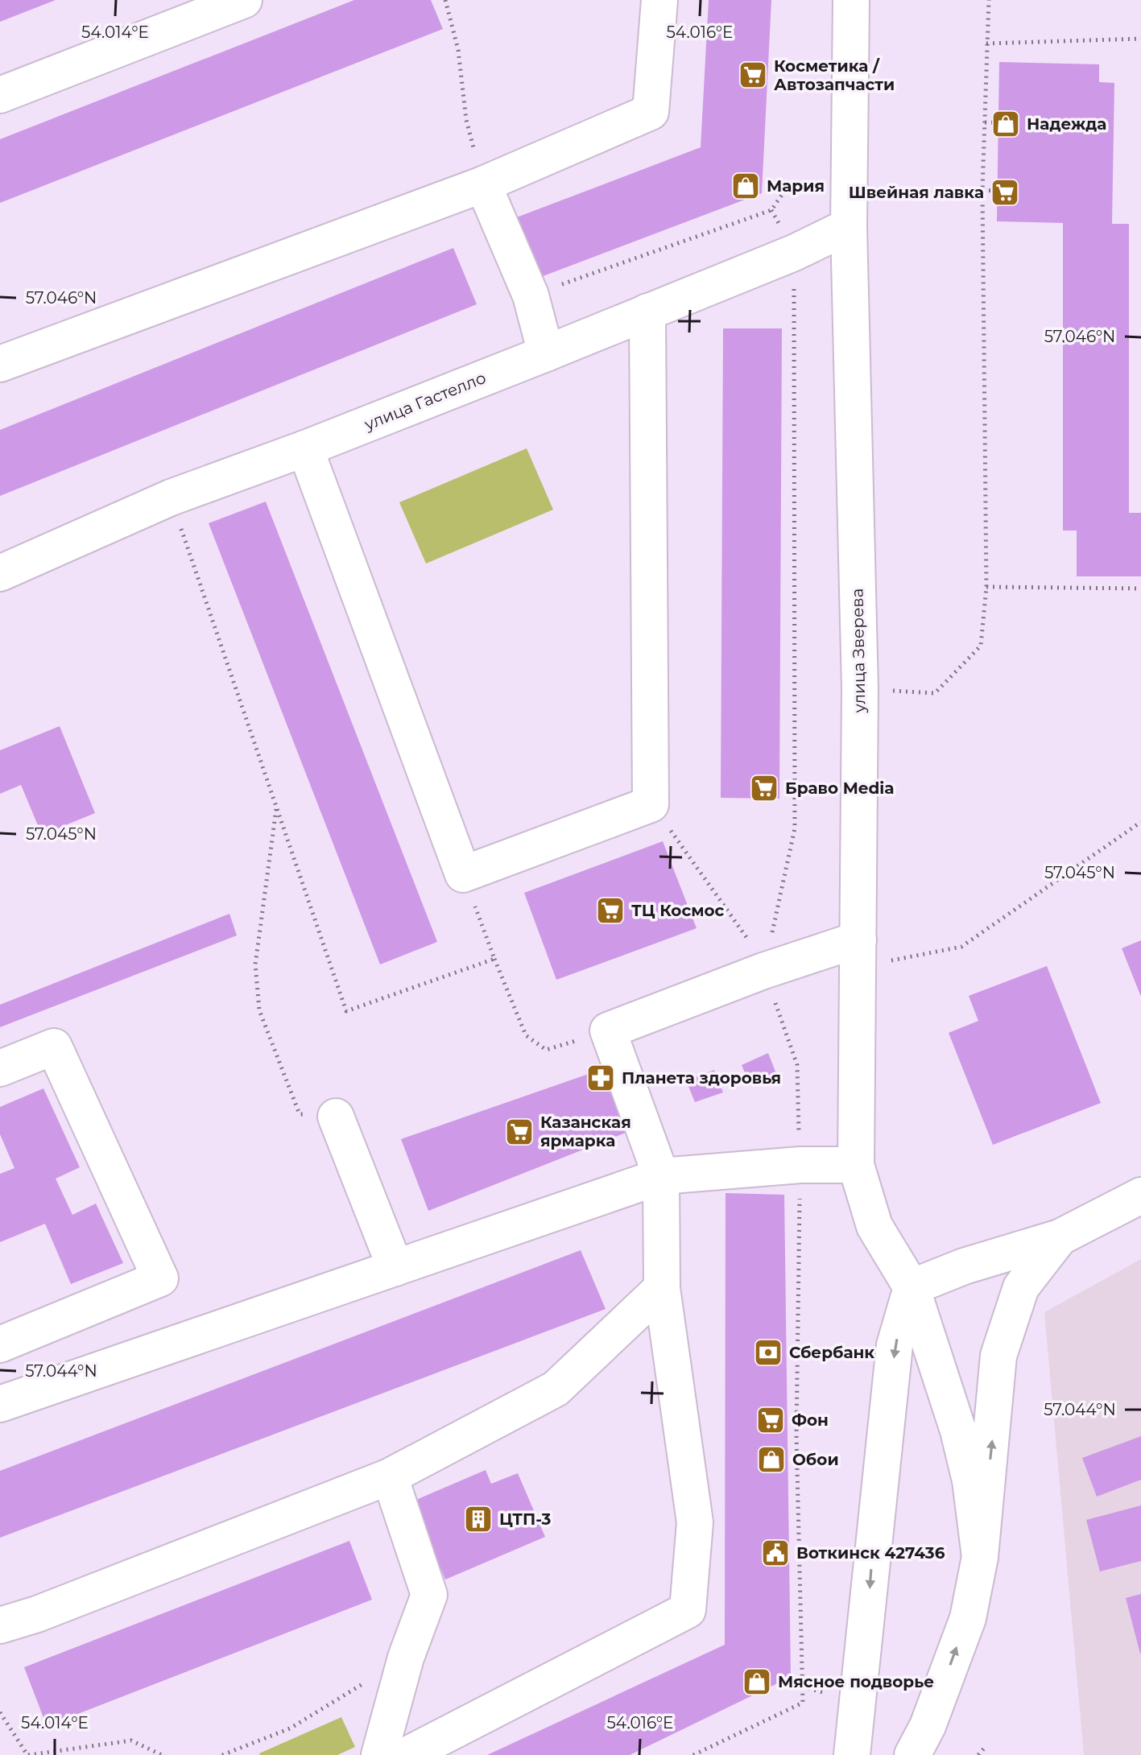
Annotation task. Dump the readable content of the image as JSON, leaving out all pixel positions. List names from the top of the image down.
{
  "streets": {
    "main road": ["улица Гастелло", "улица Зверева"]
  },
  "crossings": [
    ["улица Гастелло", "улица Зверева"]
  ],
  "places": {
    "supermarket": [
      "Косметика / Автозапчасти",
      "Швейная лавка",
      "Браво Media",
      "ТЦ Космос",
      "Казанская ярмарка",
      "Фон"
    ],
    "shop": [
      "Надежда",
      "Мария",
      "Обои",
      "Мясное подворье"
    ],
    "pharmacy": ["Планета здоровья"],
    "bank": ["Сбербанк"],
    "building": ["ЦТП-3"],
    "public building": ["Воткинск 427436"]
  },
  "coordinates": [
    "54.014°E",
    "54.016°E",
    "57.046°N",
    "57.045°N",
    "57.044°N"
  ]
}
